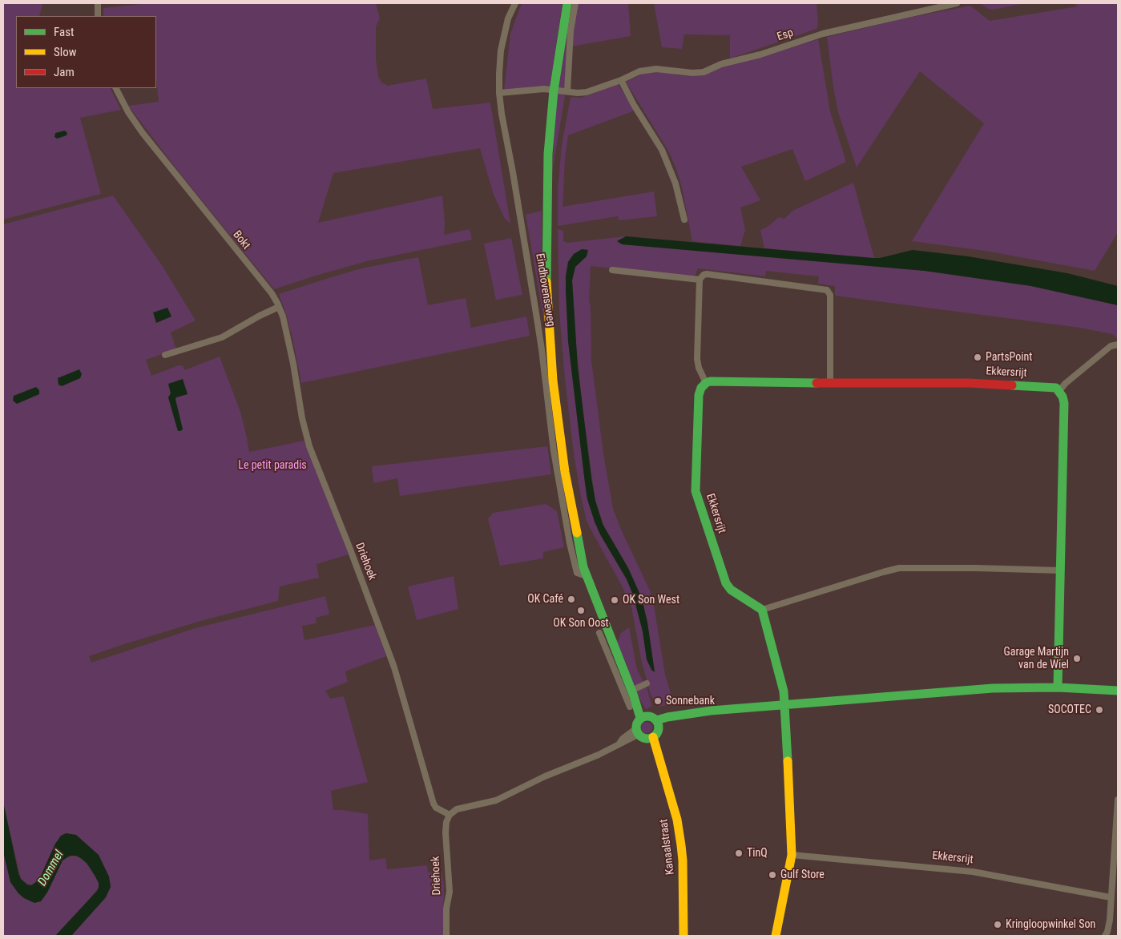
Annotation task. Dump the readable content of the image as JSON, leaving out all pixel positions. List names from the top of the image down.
{
  "streets": {
    "street": [
      "Esp",
      "Bokt",
      "Eindhovenseweg",
      "Ekkersrijt",
      "Driehoek",
      "Kanaalstraat"
    ]
  },
  "crossings": [
    ["Esp", "Eindhovenseweg"],
    ["Bokt", "Driehoek"],
    ["Eindhovenseweg", "Kanaalstraat"]
  ],
  "water": ["Dommel"],
  "parks": ["Le petit paradis"],
  "places": [
    "PartsPoint",
    "OK Café",
    "OK Son West",
    "OK Son Oost",
    "Garage Martijn van de Wiel",
    "Sonnebank",
    "SOCOTEC",
    "TinQ",
    "Gulf Store",
    "Kringloopwinkel Son"
  ],
  "legend": ["Fast", "Slow", "Jam"]
}
